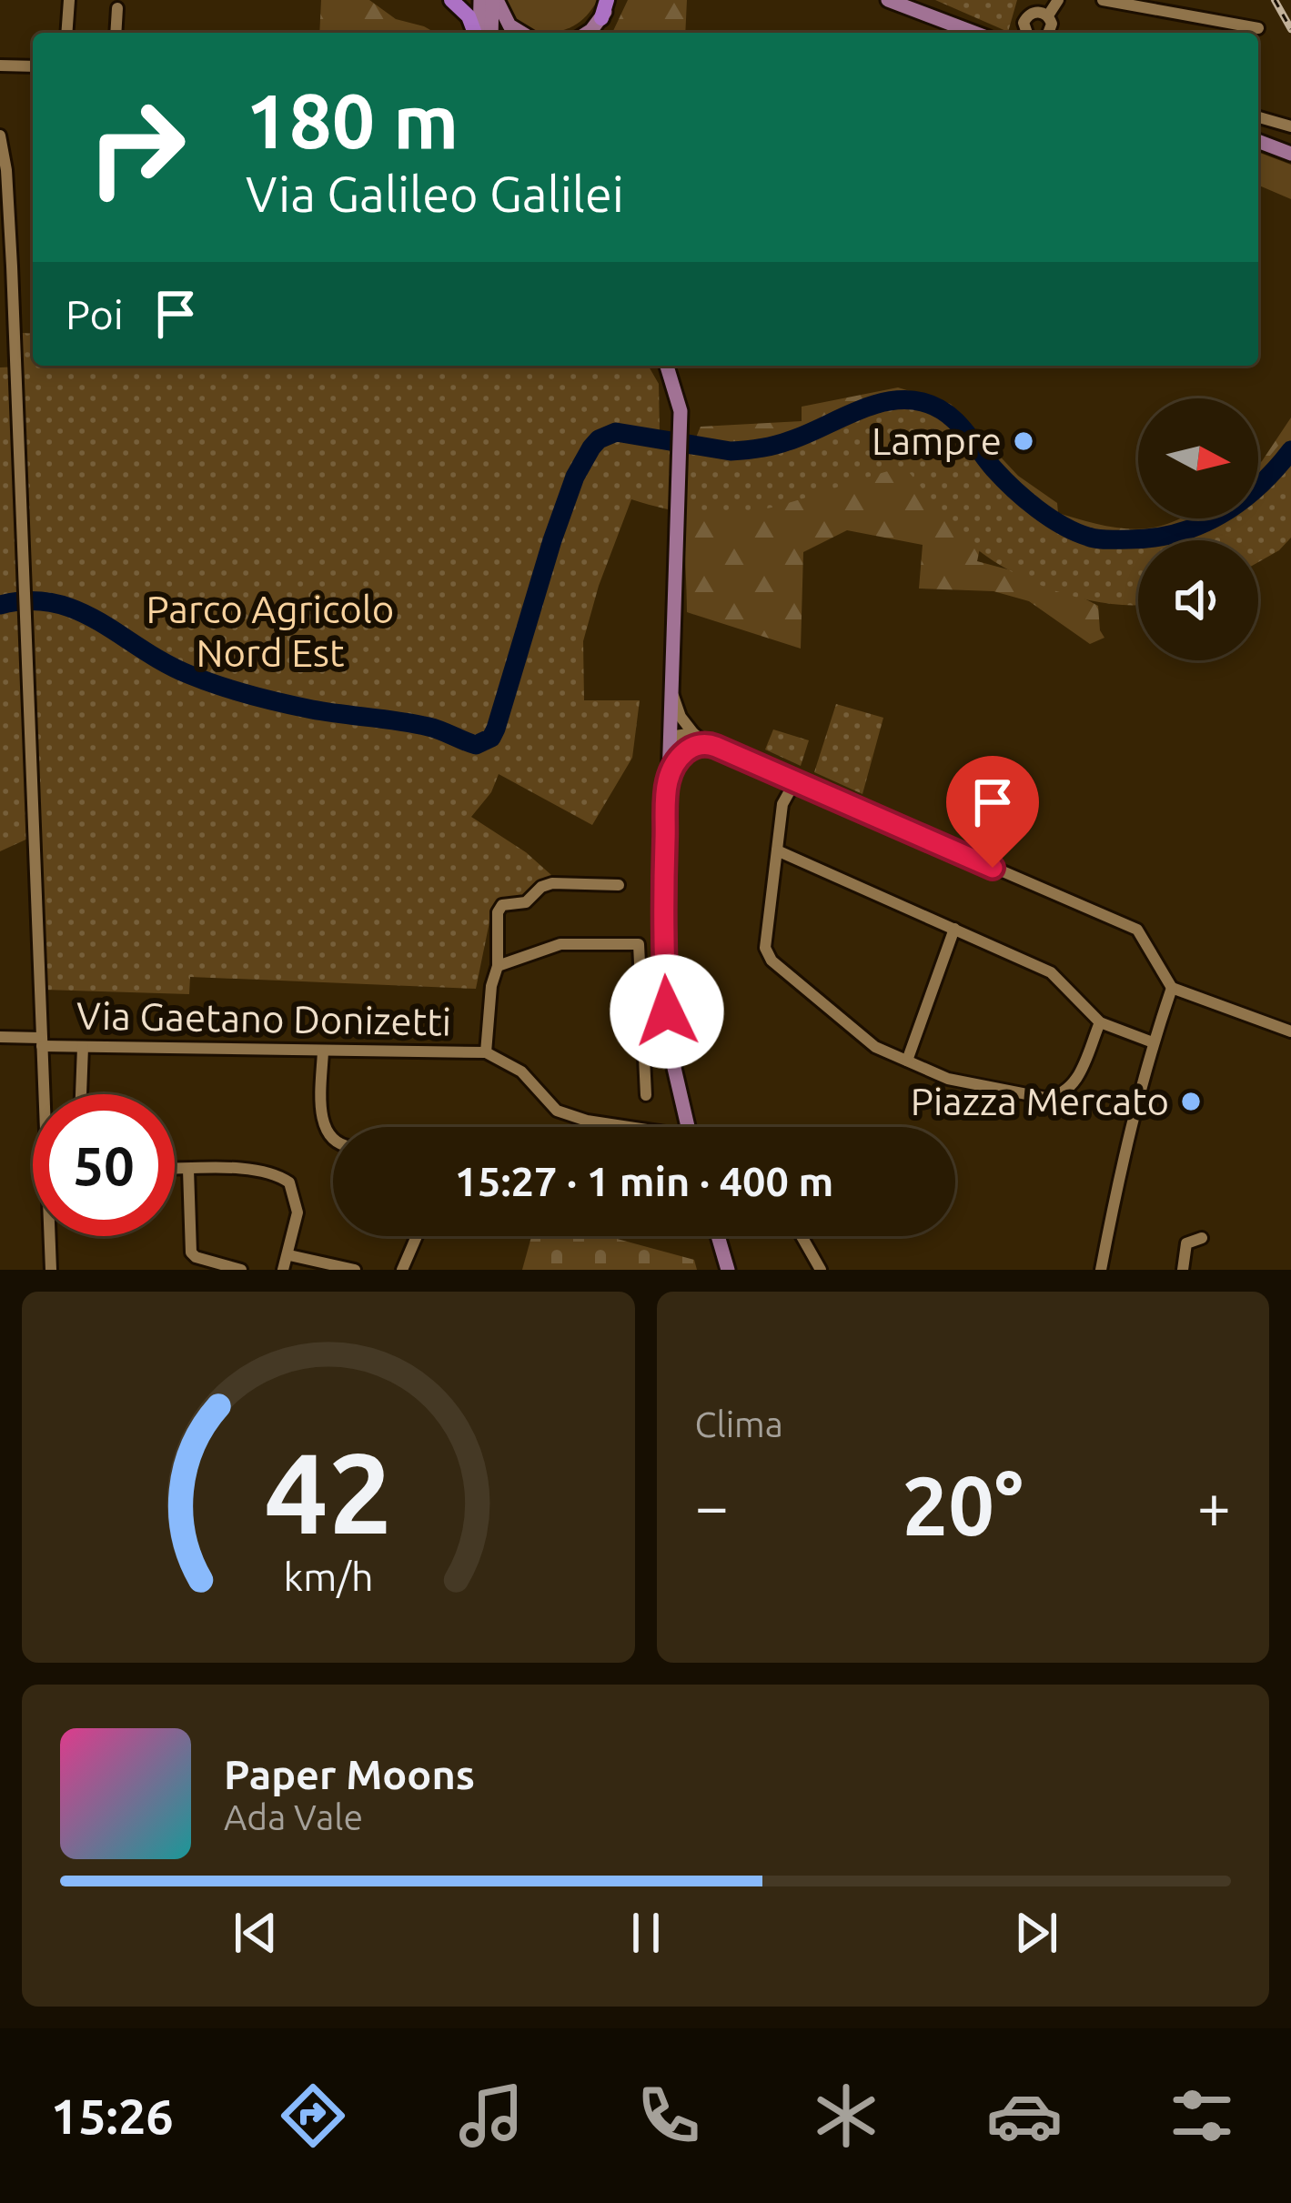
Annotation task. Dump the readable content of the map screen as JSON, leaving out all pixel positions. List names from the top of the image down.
{
  "streets": {
    "street": ["Via Gaetano Donizetti"]
  },
  "parks": ["Parco Agricolo Nord Est"],
  "places": ["Lampre", "Piazza Mercato"],
  "north": "right",
  "page": {
    "turn": ["180 m", "Via Galileo Galilei"],
    "then": "Poi",
    "limit": "50",
    "trip": "15:27 · 1 min · 400 m",
    "tile": "Clima",
    "heat": ["−", "20°", "+"],
    "song": ["Paper Moons", "Ada Vale"],
    "tabs": "15:26",
    "gauge": ["42", "km/h"]
  }
}
